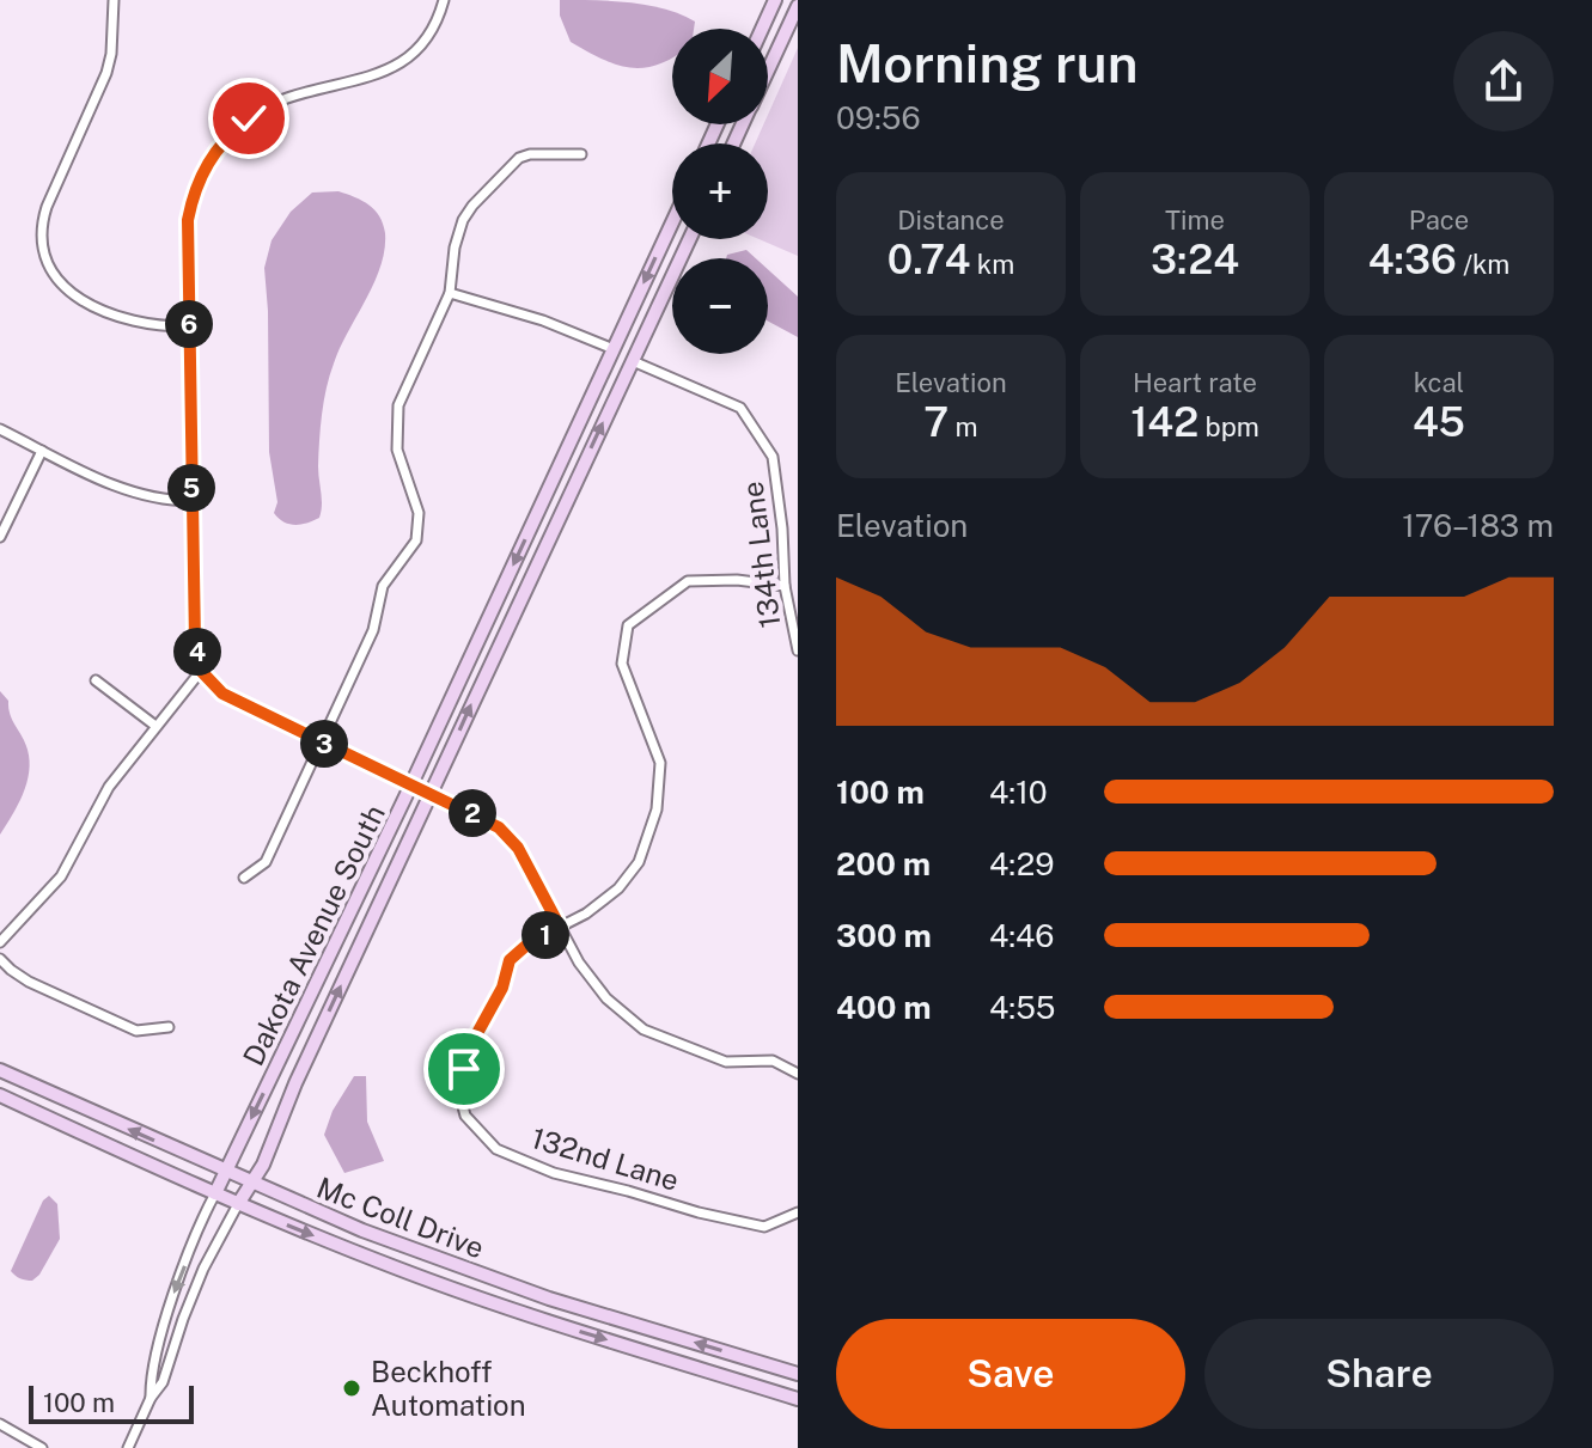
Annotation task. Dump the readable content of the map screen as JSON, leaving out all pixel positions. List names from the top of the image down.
{
  "streets": {
    "main road": ["Dakota Avenue South", "Mc Coll Drive"],
    "street": ["134th Lane", "132nd Lane"]
  },
  "crossings": [
    ["134th Lane", "Dakota Avenue South"],
    ["134th Lane", "132nd Lane"],
    ["Dakota Avenue South", "Mc Coll Drive"]
  ],
  "places": ["Beckhoff Automation"],
  "scale_bar": "100 m",
  "north": "bottom left",
  "page": {
    "heading": ["Morning run", "09:56"],
    "map_buttons": ["+", "−"],
    "stats": [
      ["Distance", "0.74 km"],
      ["Time", "3:24"],
      ["Pace", "4:36 /km"],
      ["Elevation", "7 m"],
      ["Heart rate", "142 bpm"],
      ["kcal", "45"]
    ],
    "pins": [
      "6",
      "5",
      "4",
      "3",
      "2",
      "1"
    ],
    "chart": ["Elevation", "176–183 m"],
    "list": [
      {
        "name": "100 m",
        "note": "4:10"
      },
      {
        "name": "200 m",
        "note": "4:29"
      },
      {
        "name": "300 m",
        "note": "4:46"
      },
      {
        "name": "400 m",
        "note": "4:55"
      }
    ],
    "buttons": ["Save", "Share"],
    "scale": "100 m"
  }
}
